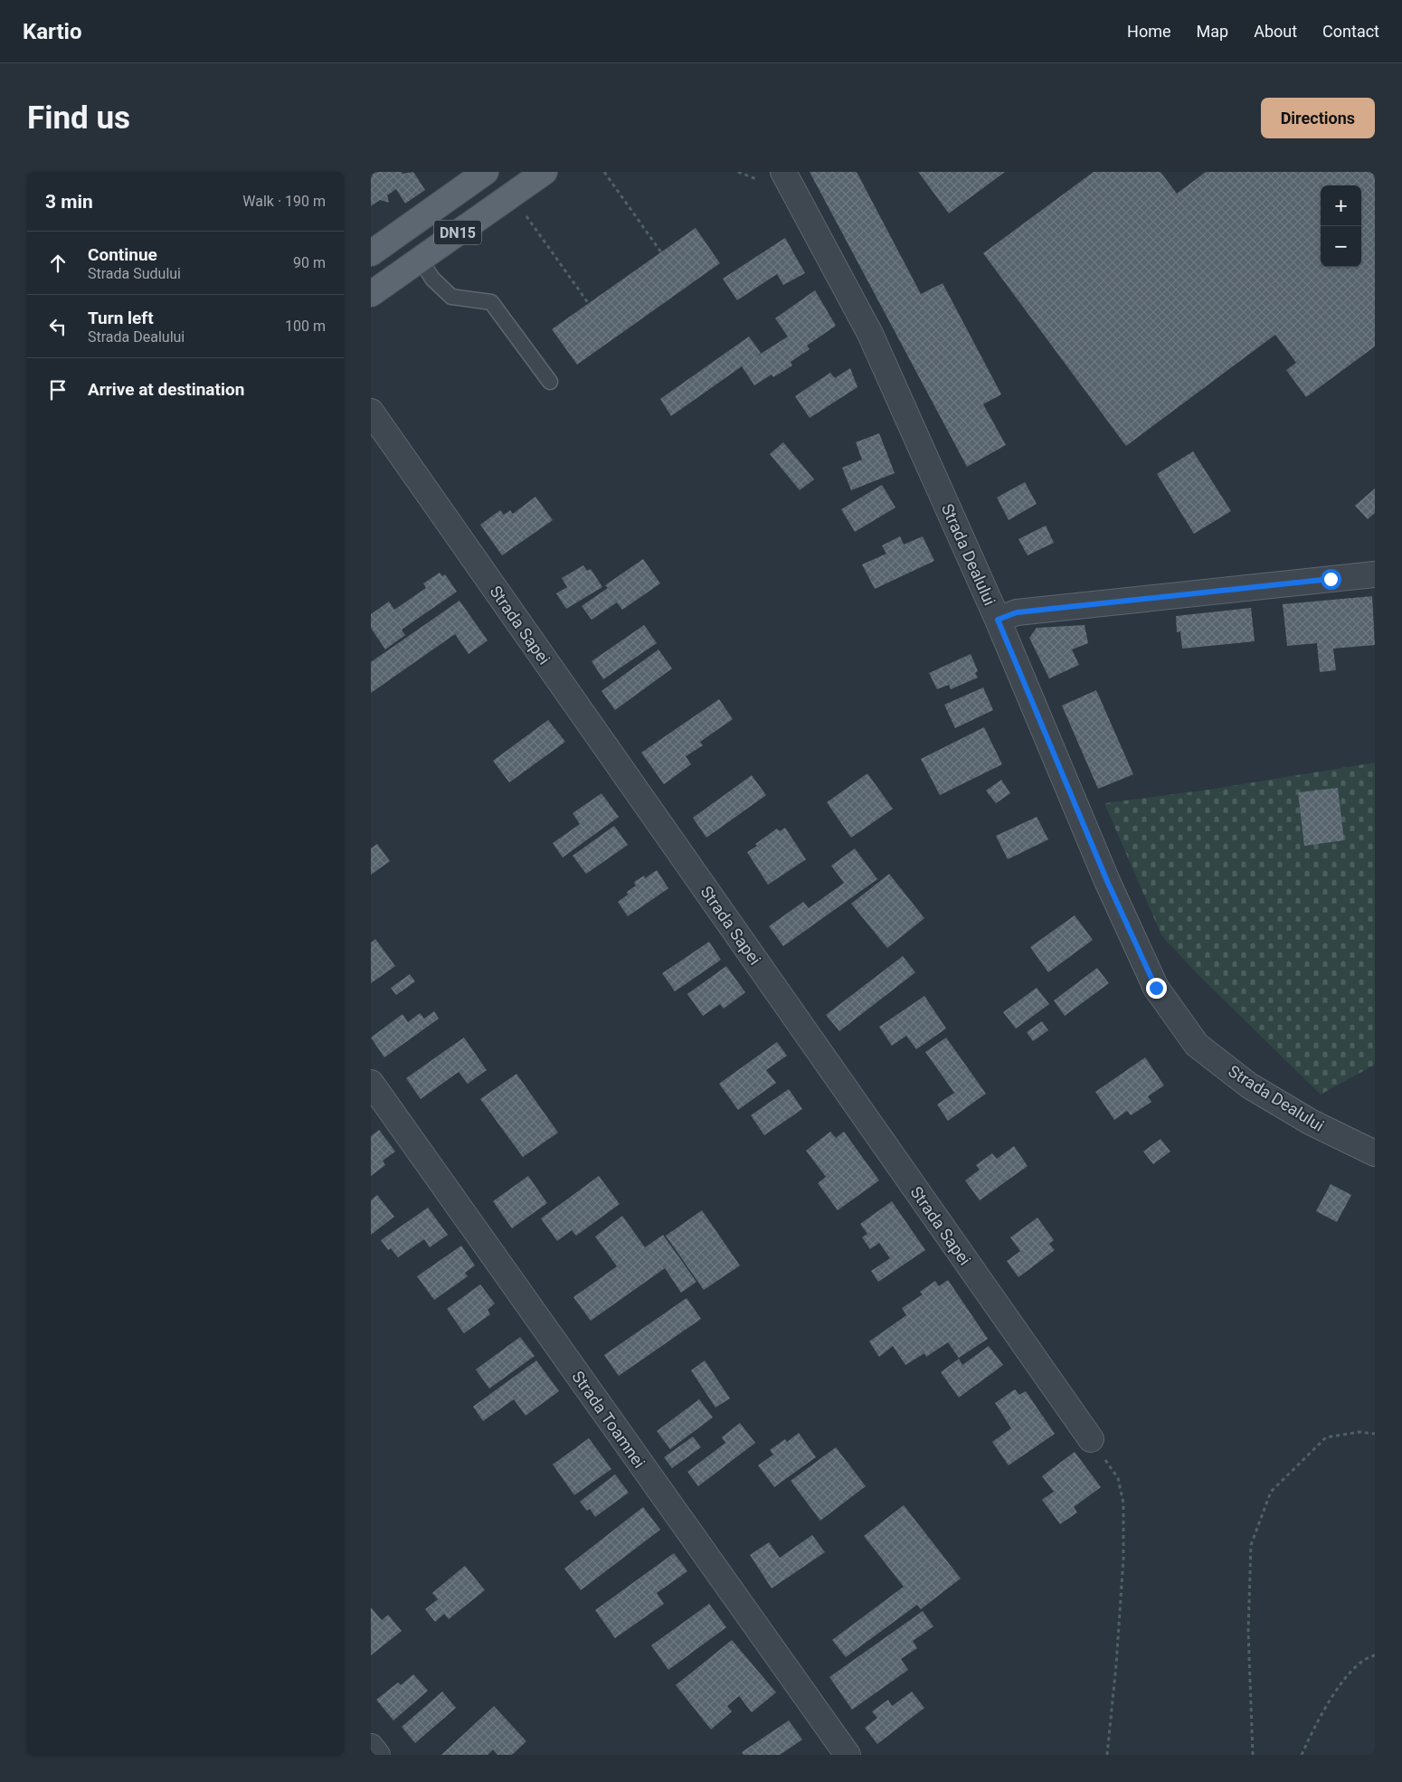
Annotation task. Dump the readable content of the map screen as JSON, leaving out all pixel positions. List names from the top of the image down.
{
  "streets": {
    "main road": ["DN15"],
    "street": ["Strada Dealului", "Strada Sapei", "Strada Toamnei"]
  },
  "page": {
    "header": "Kartio",
    "nav": [
      "Home",
      "Map",
      "About",
      "Contact"
    ],
    "buttons": "Directions",
    "title": "Find us",
    "heading": ["3 min", "Walk · 190 m"],
    "map_buttons": ["+", "−"],
    "list": [
      ["Continue", "Strada Sudului", "90 m"],
      ["Turn left", "Strada Dealului", "100 m"],
      "Arrive at destination"
    ]
  }
}
